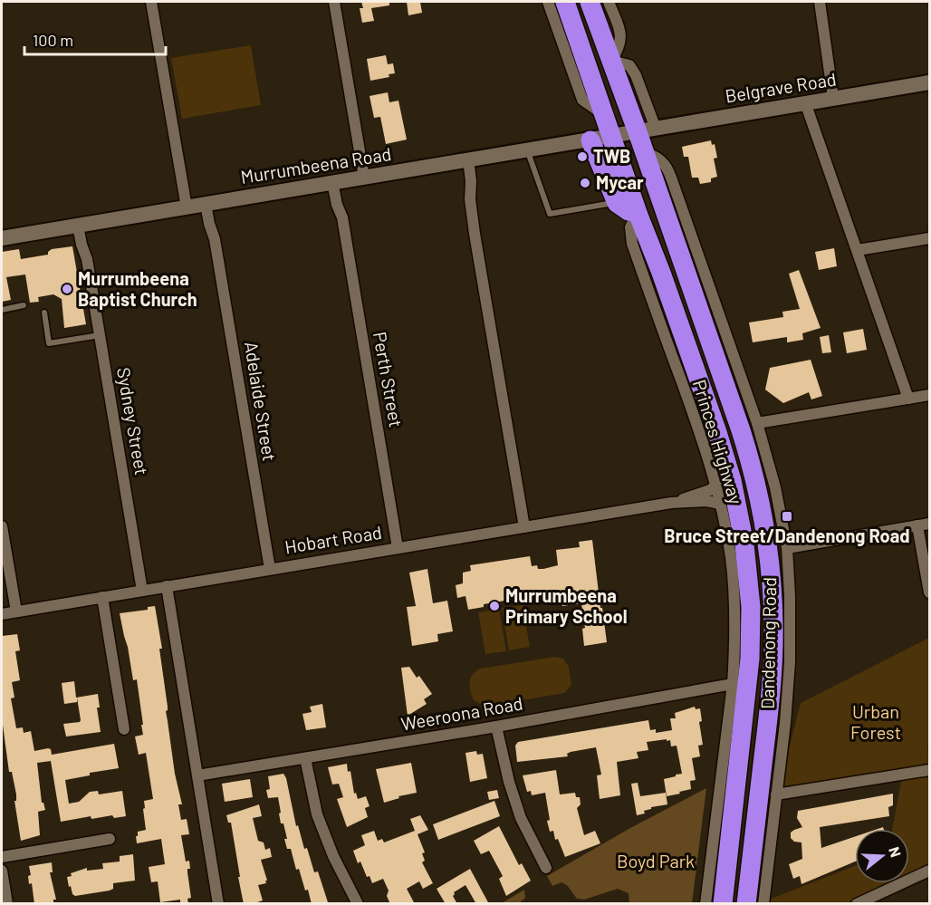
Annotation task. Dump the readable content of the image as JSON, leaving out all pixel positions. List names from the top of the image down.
{
  "streets": {
    "highway": ["Princes Highway"],
    "main road": ["Belgrave Road", "Murrumbeena Road"],
    "street": [
      "Perth Street",
      "Adelaide Street",
      "Sydney Street",
      "Hobart Road",
      "Dandenong Road",
      "Weeroona Road"
    ]
  },
  "crossings": [
    ["Belgrave Road", "Murrumbeena Road"],
    ["Belgrave Road", "Princes Highway"],
    ["Murrumbeena Road", "Perth Street"],
    ["Murrumbeena Road", "Adelaide Street"],
    ["Murrumbeena Road", "Sydney Street"],
    ["Murrumbeena Road", "Princes Highway"],
    ["Perth Street", "Hobart Road"],
    ["Adelaide Street", "Hobart Road"],
    ["Sydney Street", "Hobart Road"],
    ["Princes Highway", "Dandenong Road"],
    ["Hobart Road", "Dandenong Road"],
    ["Dandenong Road", "Weeroona Road"]
  ],
  "parks": ["Urban Forest", "Boyd Park"],
  "places": {
    "other": [
      "TWB",
      "Mycar",
      "Murrumbeena Baptist Church",
      "Murrumbeena Primary School"
    ],
    "transit": ["Bruce Street/Dandenong Road"]
  },
  "scale_bar": "100 m",
  "north": "right"
}
